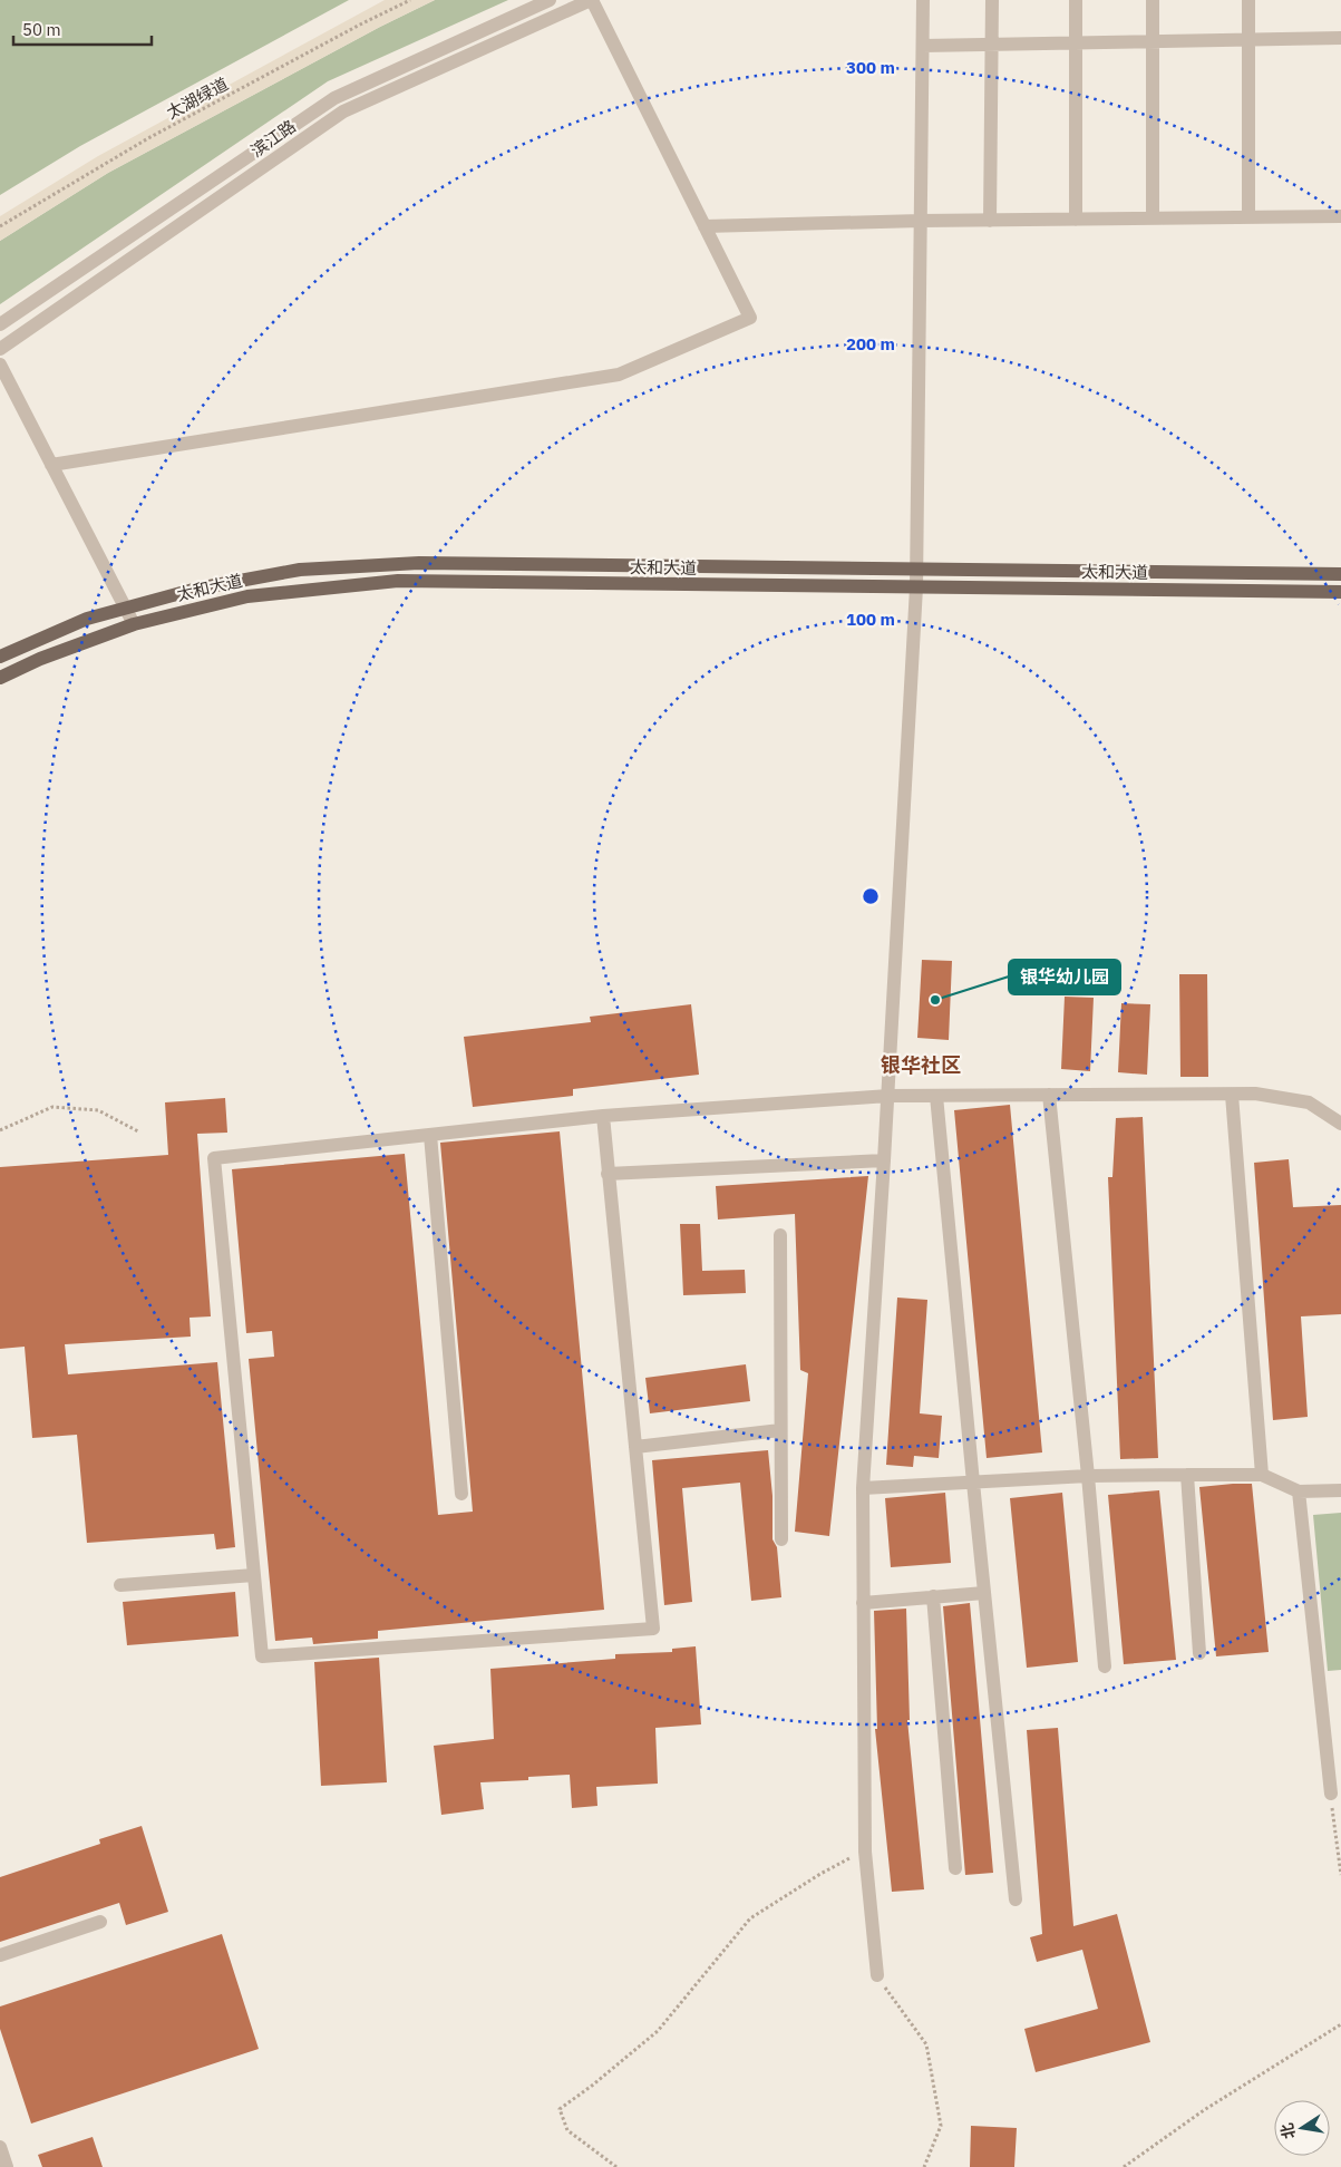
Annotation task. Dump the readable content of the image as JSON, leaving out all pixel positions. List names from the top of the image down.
{
  "streets": {
    "main road": ["太和大道"],
    "street": ["滨江路"],
    "path": ["太湖绿道"]
  },
  "districts": ["银华社区"],
  "places": ["银华幼儿园"],
  "scale_bar": "50 m",
  "north": "left",
  "rings": ["300 m", "200 m", "100 m"]
}
